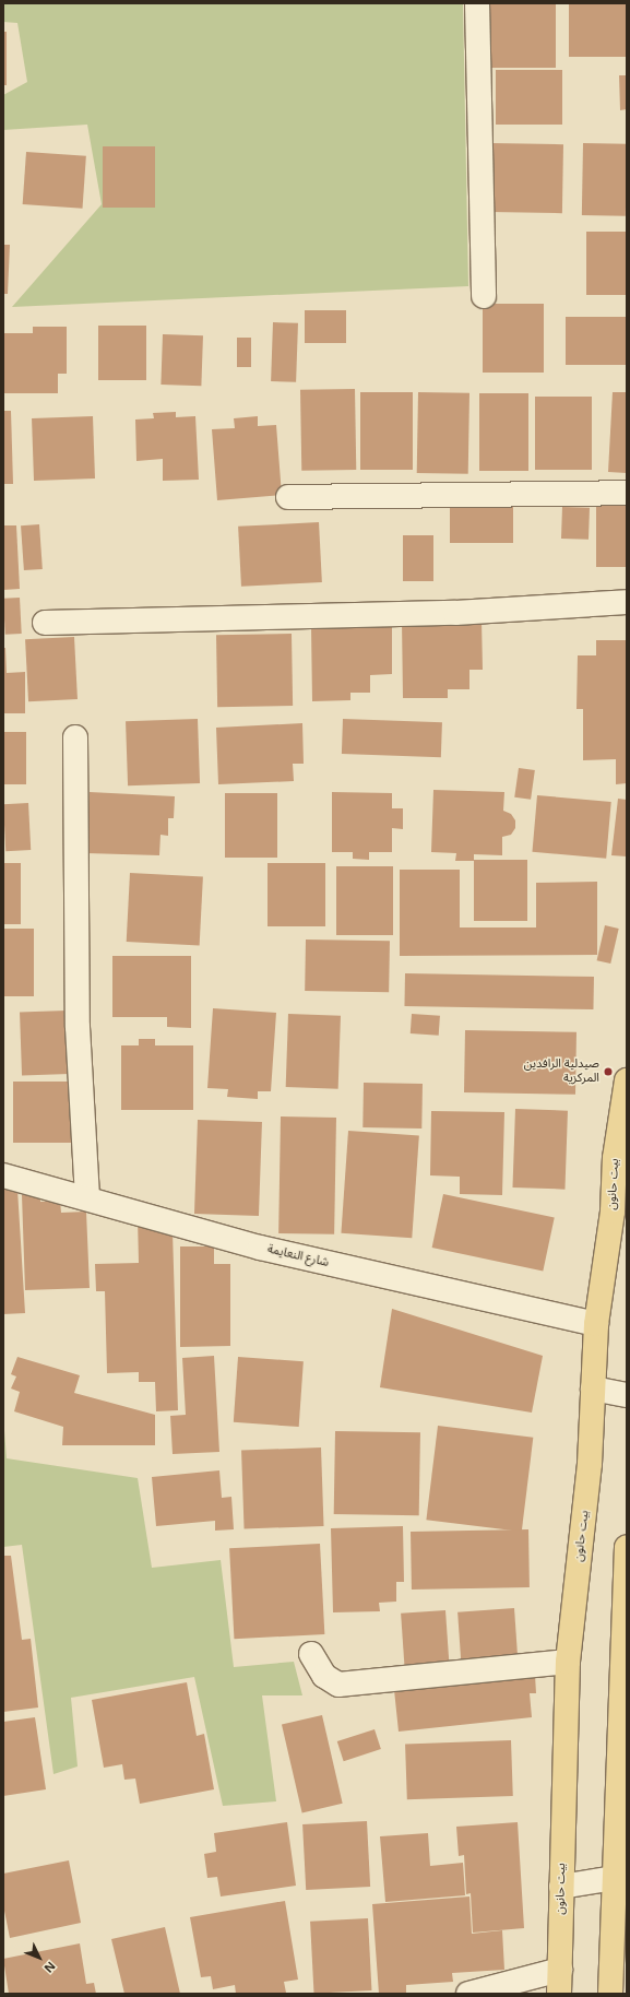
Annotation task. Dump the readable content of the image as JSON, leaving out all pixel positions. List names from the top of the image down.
{
  "streets": {
    "main road": ["بيت حانون"],
    "street": ["شارع النعايمة"]
  },
  "crossings": [
    ["بيت حانون", "شارع النعايمة"]
  ],
  "places": ["صيدلية الرافدين المركزية"],
  "north": "bottom right"
}
